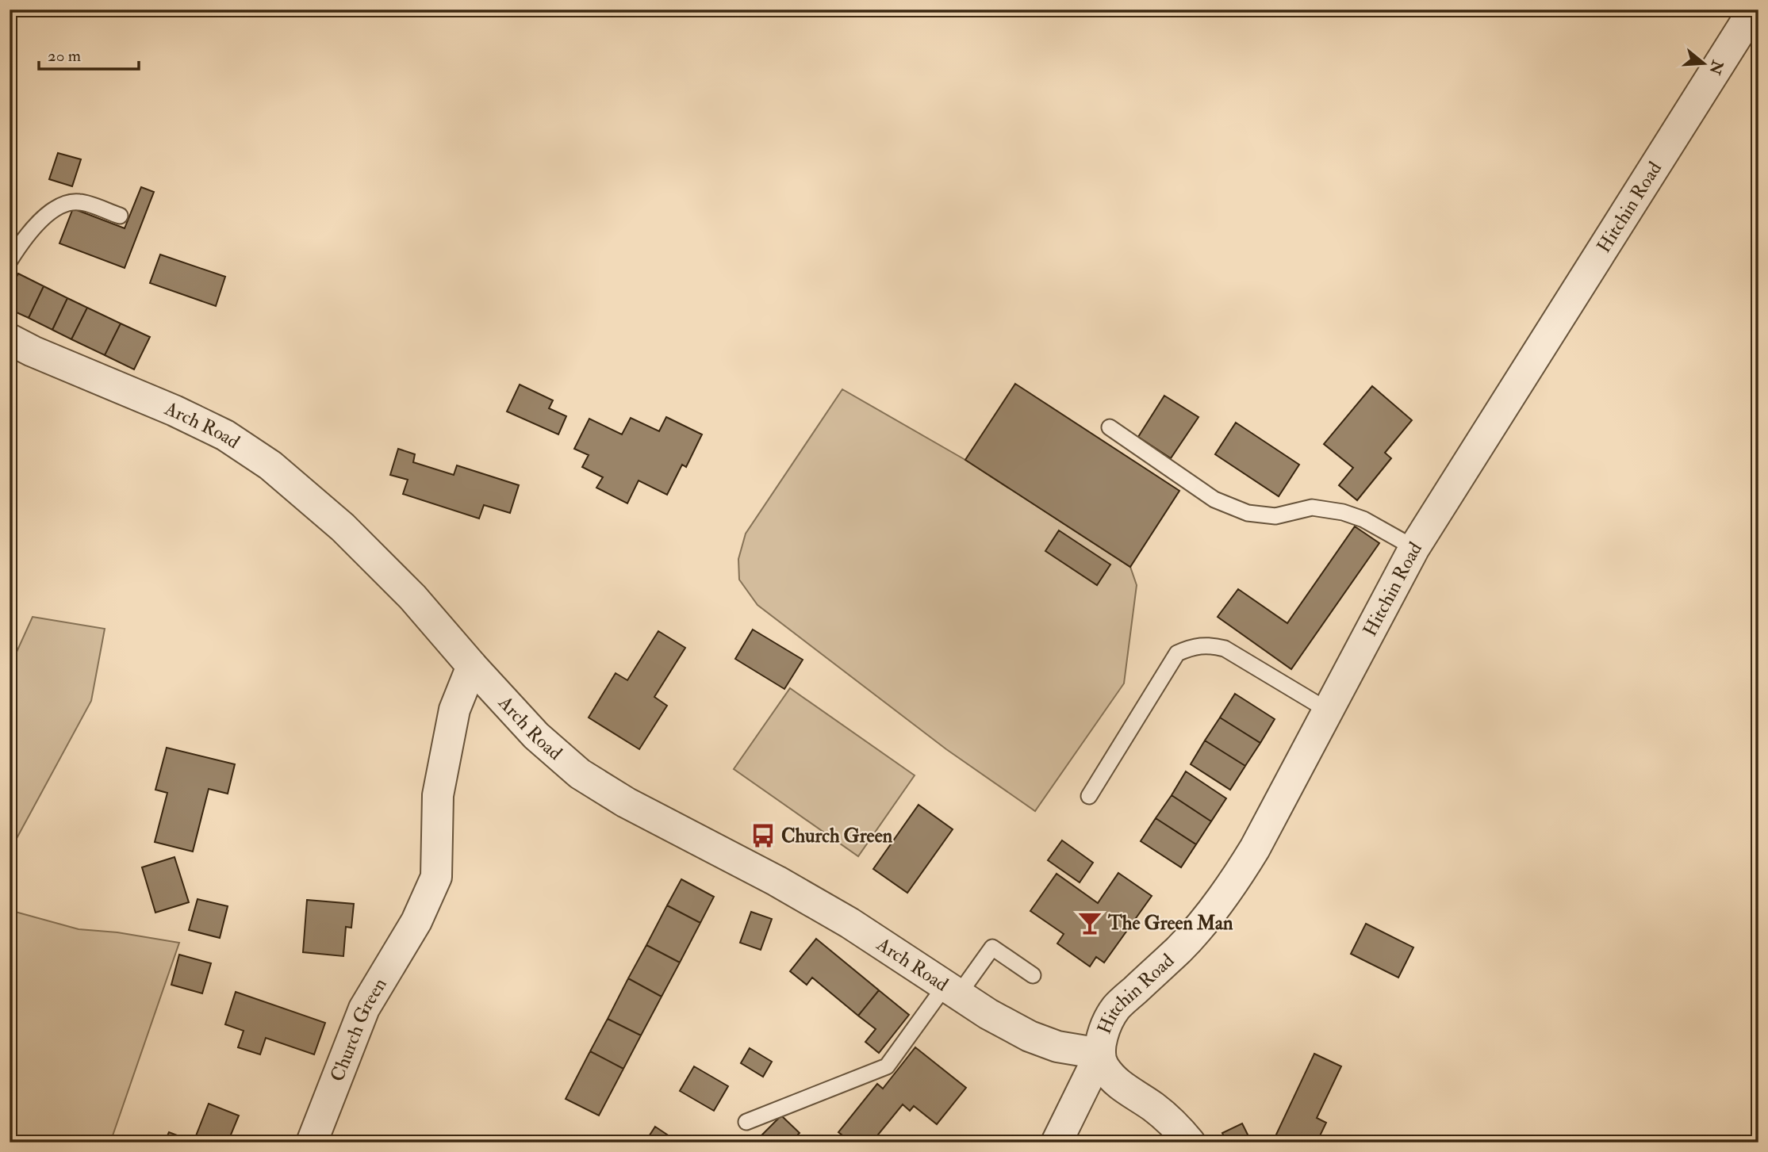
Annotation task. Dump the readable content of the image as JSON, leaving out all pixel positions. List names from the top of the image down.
{
  "streets": {
    "street": ["Hitchin Road", "Arch Road", "Church Green"]
  },
  "crossings": [
    ["Hitchin Road", "Arch Road"],
    ["Arch Road", "Church Green"]
  ],
  "places": {
    "bus stop": ["Church Green"],
    "bar": ["The Green Man"]
  },
  "scale_bar": "20 m",
  "north": "right"
}
